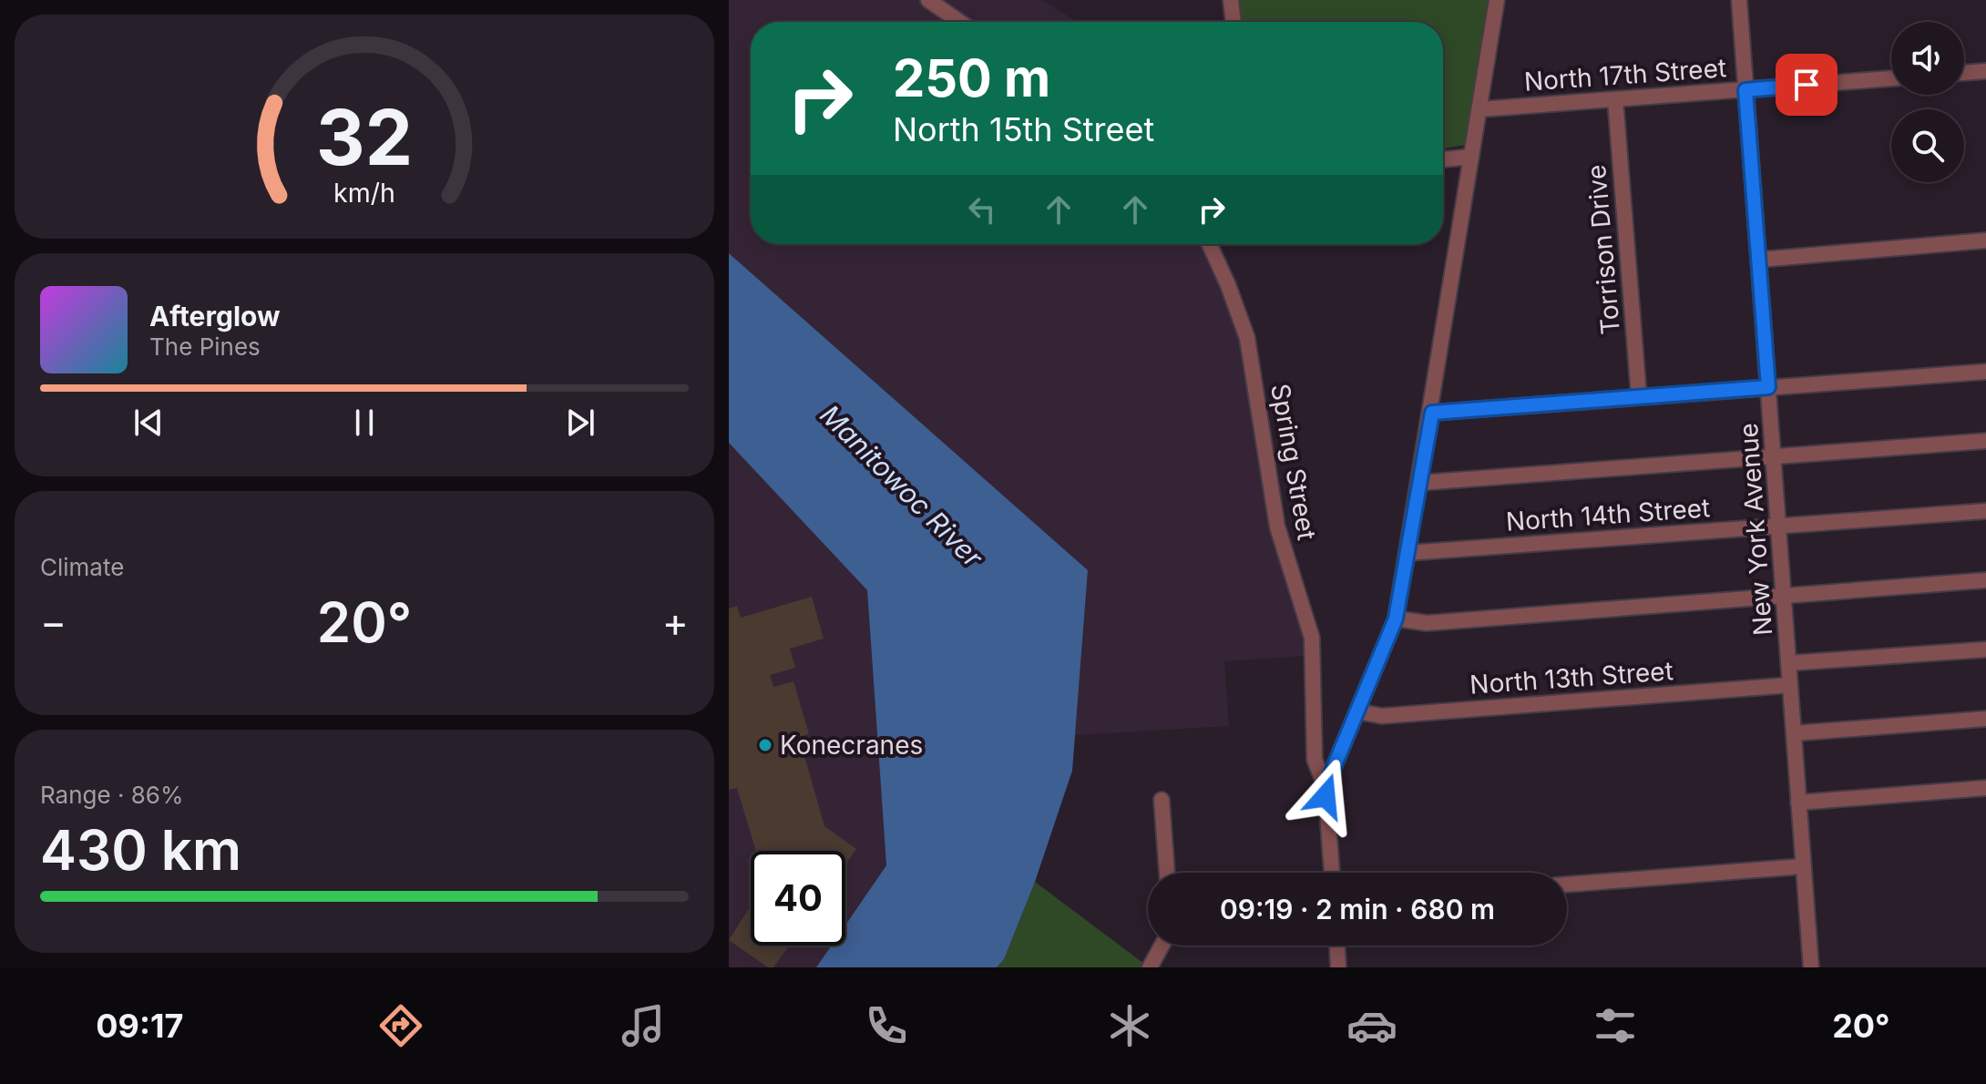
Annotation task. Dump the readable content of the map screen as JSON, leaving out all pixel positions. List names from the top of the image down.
{
  "streets": {
    "street": [
      "North 17th Street",
      "Torrison Drive",
      "Spring Street",
      "North 14th Street",
      "New York Avenue",
      "North 13th Street"
    ]
  },
  "crossings": [
    ["North 17th Street", "Torrison Drive"],
    ["North 17th Street", "New York Avenue"],
    ["North 14th Street", "New York Avenue"],
    ["New York Avenue", "North 13th Street"]
  ],
  "water": ["Manitowoc River"],
  "places": ["Konecranes"],
  "page": {
    "turn": ["250 m", "North 15th Street"],
    "song": ["Afterglow", "The Pines"],
    "tile": [
      "Climate",
      ["Range · 86%", "430 km"]
    ],
    "heat": ["−", "20°", "+"],
    "limit": "40",
    "trip": "09:19 · 2 min · 680 m",
    "tabs": ["09:17", "20°"],
    "gauge": ["32", "km/h"]
  }
}
